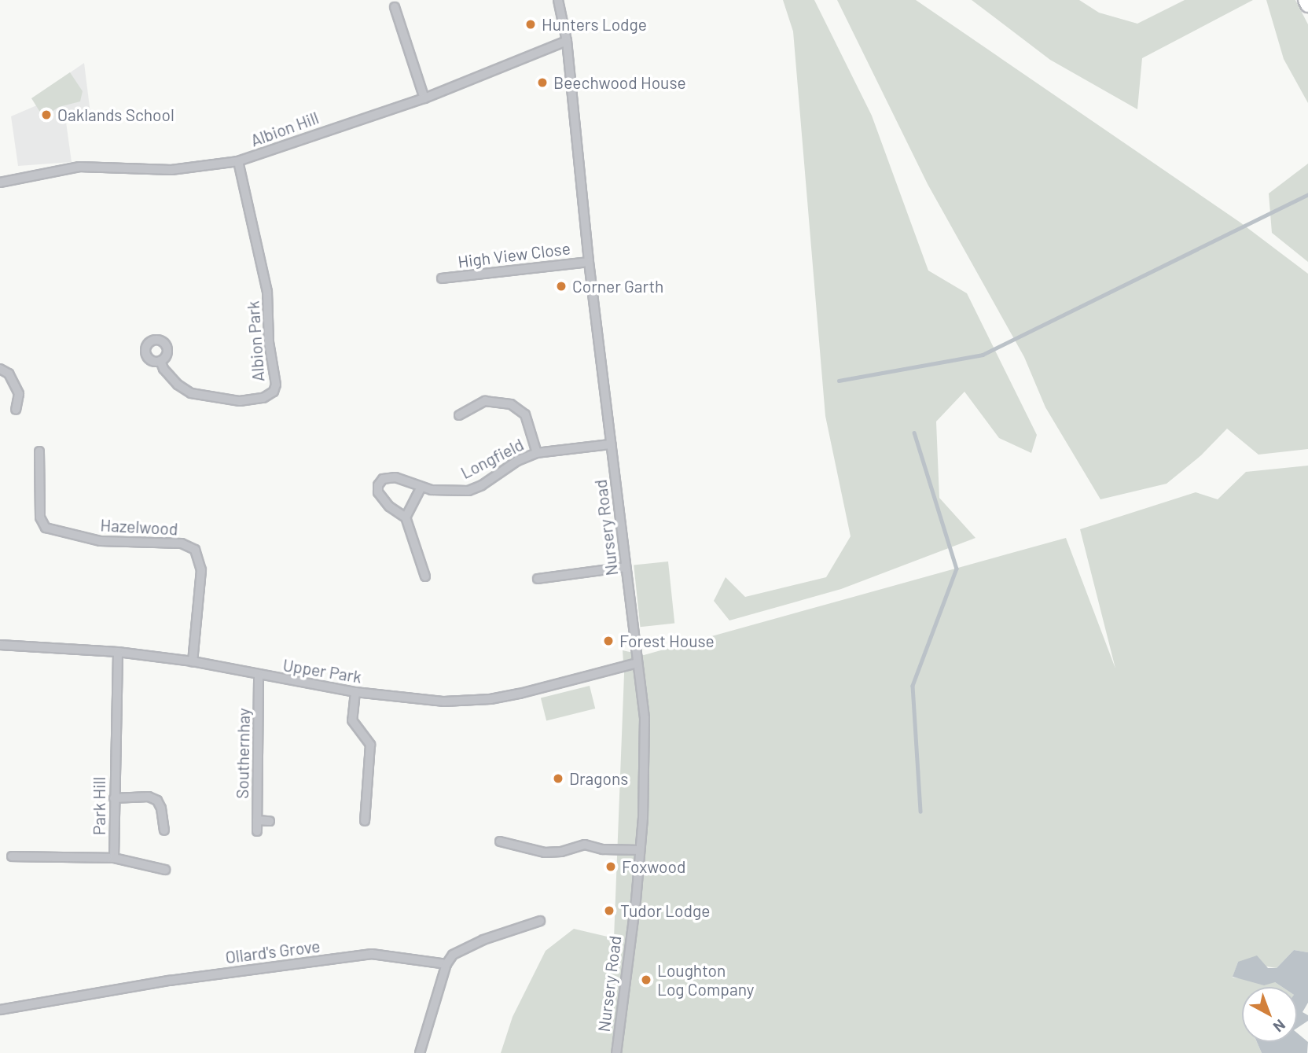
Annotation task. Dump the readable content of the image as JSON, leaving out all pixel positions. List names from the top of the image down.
{
  "streets": {
    "street": [
      "Albion Hill",
      "High View Close",
      "Albion Park",
      "Longfield",
      "Hazelwood",
      "Nursery Road",
      "Upper Park",
      "Southernhay",
      "Park Hill",
      "Ollard's Grove"
    ]
  },
  "crossings": [
    ["Albion Hill", "Albion Park"],
    ["Albion Hill", "Nursery Road"],
    ["High View Close", "Nursery Road"],
    ["Longfield", "Nursery Road"],
    ["Hazelwood", "Upper Park"],
    ["Nursery Road", "Upper Park"],
    ["Upper Park", "Southernhay"],
    ["Upper Park", "Park Hill"]
  ],
  "places": [
    "Hunters Lodge",
    "Beechwood House",
    "Oaklands School",
    "Corner Garth",
    "Forest House",
    "Dragons",
    "Foxwood",
    "Tudor Lodge",
    "Loughton Log Company"
  ],
  "north": "bottom right"
}
